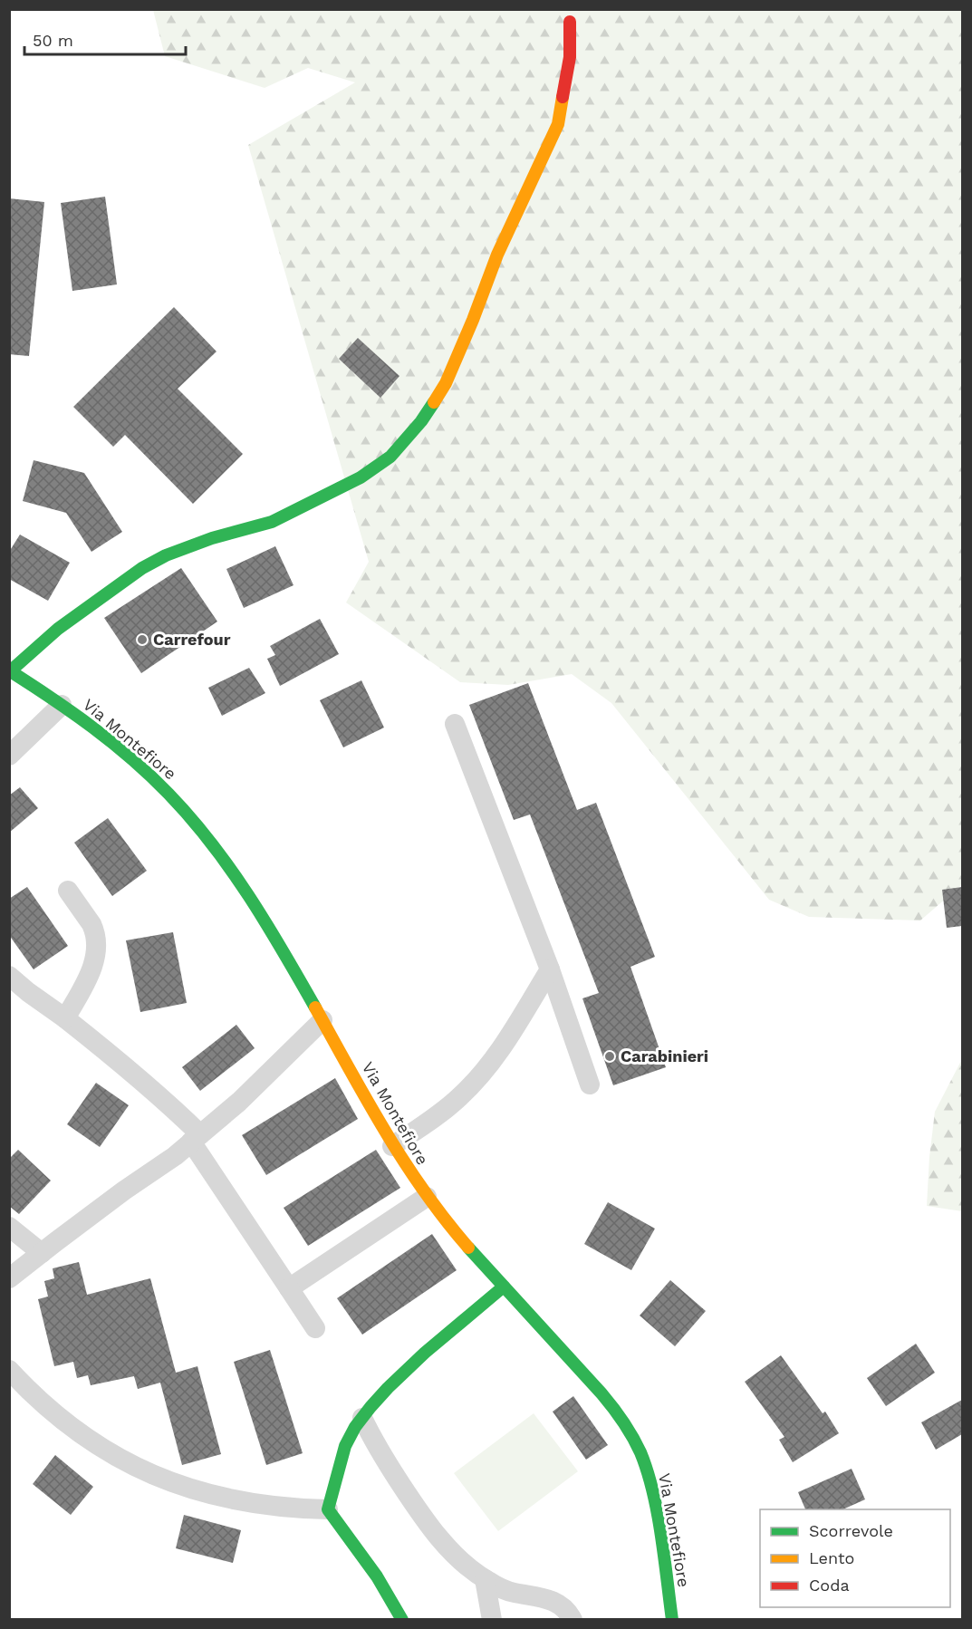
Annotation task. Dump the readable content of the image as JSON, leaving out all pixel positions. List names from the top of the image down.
{
  "streets": {
    "street": ["Via Montefiore"]
  },
  "places": ["Carrefour", "Carabinieri"],
  "legend": ["Scorrevole", "Lento", "Coda"],
  "scale_bar": "50 m"
}
